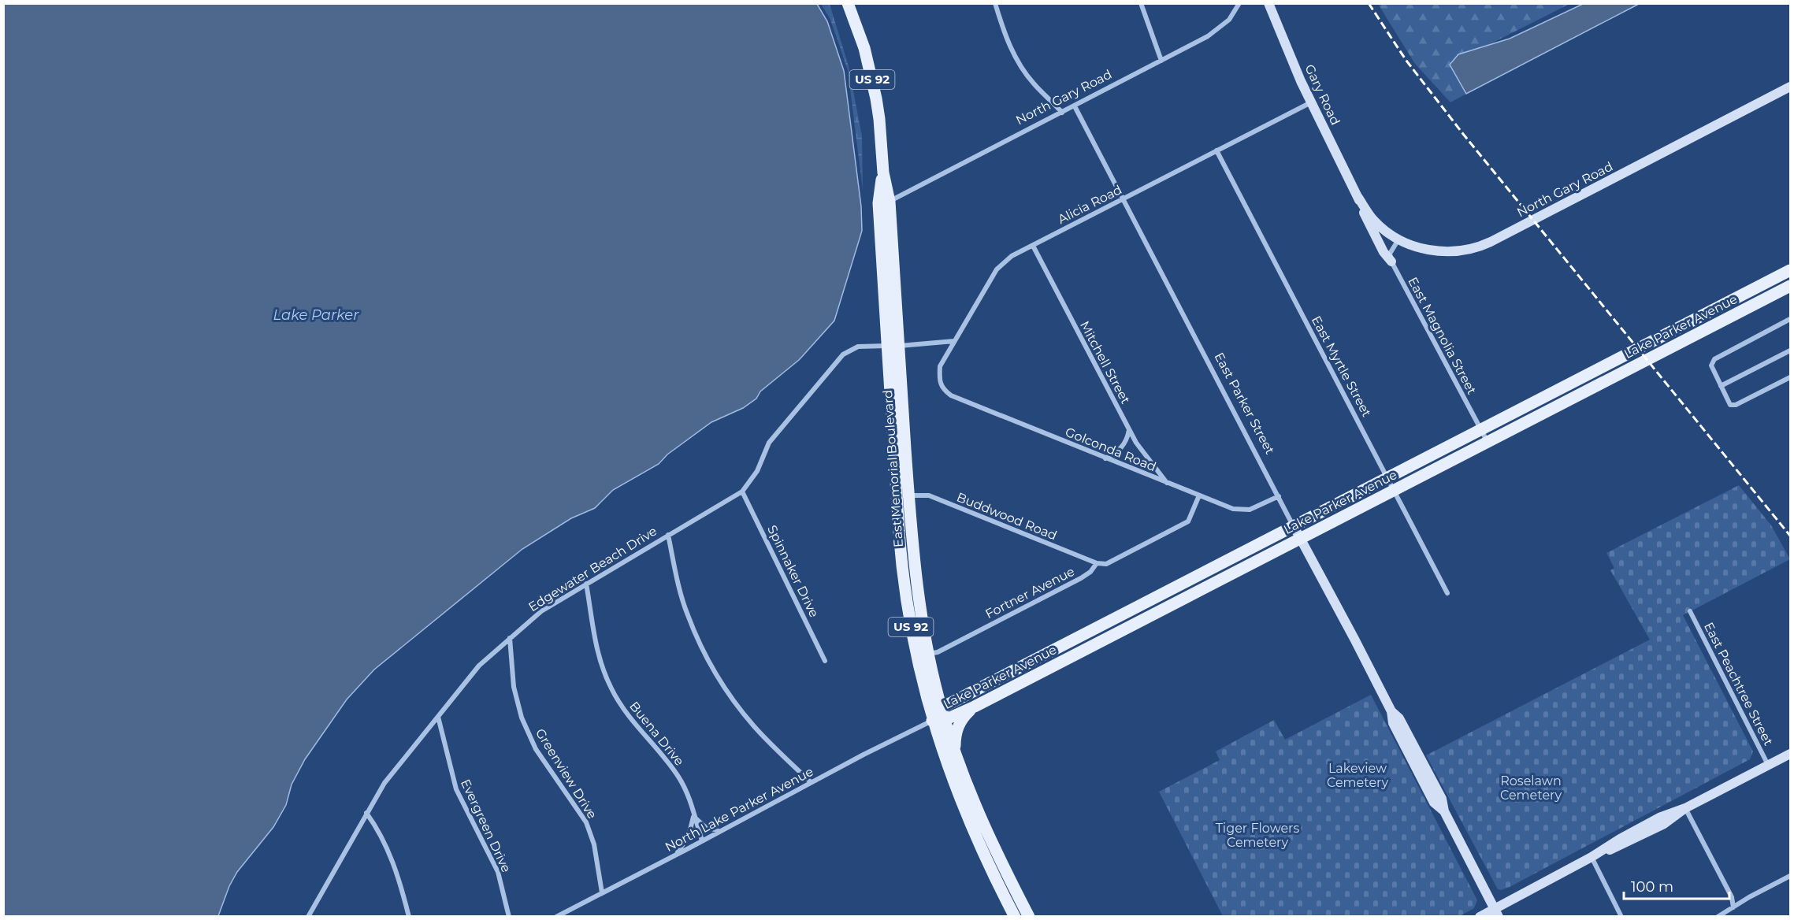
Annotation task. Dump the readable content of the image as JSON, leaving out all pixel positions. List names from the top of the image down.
{
  "streets": {
    "main road": ["US 92", "Lake Parker Avenue", "East Memorial Boulevard"],
    "street": [
      "Gary Road",
      "North Gary Road",
      "Alicia Road",
      "East Magnolia Street",
      "Mitchell Street",
      "East Myrtle Street",
      "East Parker Street",
      "Golconda Road",
      "Buddwood Road",
      "Edgewater Beach Drive",
      "Spinnaker Drive",
      "Fortner Avenue",
      "East Peachtree Street",
      "Buena Drive",
      "Greenview Drive",
      "North Lake Parker Avenue",
      "Evergreen Drive"
    ]
  },
  "crossings": [
    ["Gary Road", "North Gary Road"],
    ["Gary Road", "Alicia Road"],
    ["North Gary Road", "East Parker Street"],
    ["North Gary Road", "East Memorial Boulevard"],
    ["Alicia Road", "Mitchell Street"],
    ["Alicia Road", "East Myrtle Street"],
    ["Alicia Road", "East Parker Street"],
    ["Alicia Road", "Golconda Road"],
    ["Alicia Road", "Edgewater Beach Drive"],
    ["Lake Parker Avenue", "East Magnolia Street"],
    ["Lake Parker Avenue", "East Myrtle Street"],
    ["Lake Parker Avenue", "East Parker Street"],
    ["Lake Parker Avenue", "East Memorial Boulevard"],
    ["Lake Parker Avenue", "North Lake Parker Avenue"],
    ["Mitchell Street", "Golconda Road"],
    ["East Parker Street", "Golconda Road"],
    ["Golconda Road", "Fortner Avenue"],
    ["East Memorial Boulevard", "Buddwood Road"],
    ["East Memorial Boulevard", "Edgewater Beach Drive"],
    ["East Memorial Boulevard", "Fortner Avenue"],
    ["East Memorial Boulevard", "North Lake Parker Avenue"],
    ["Buddwood Road", "Fortner Avenue"],
    ["Edgewater Beach Drive", "Spinnaker Drive"],
    ["Edgewater Beach Drive", "Buena Drive"],
    ["Edgewater Beach Drive", "Greenview Drive"],
    ["Edgewater Beach Drive", "Evergreen Drive"],
    ["Buena Drive", "North Lake Parker Avenue"],
    ["Greenview Drive", "North Lake Parker Avenue"]
  ],
  "water": ["Lake Parker"],
  "parks": ["Lakeview Cemetery", "Roselawn Cemetery", "Tiger Flowers Cemetery"],
  "scale_bar": "100 m"
}
